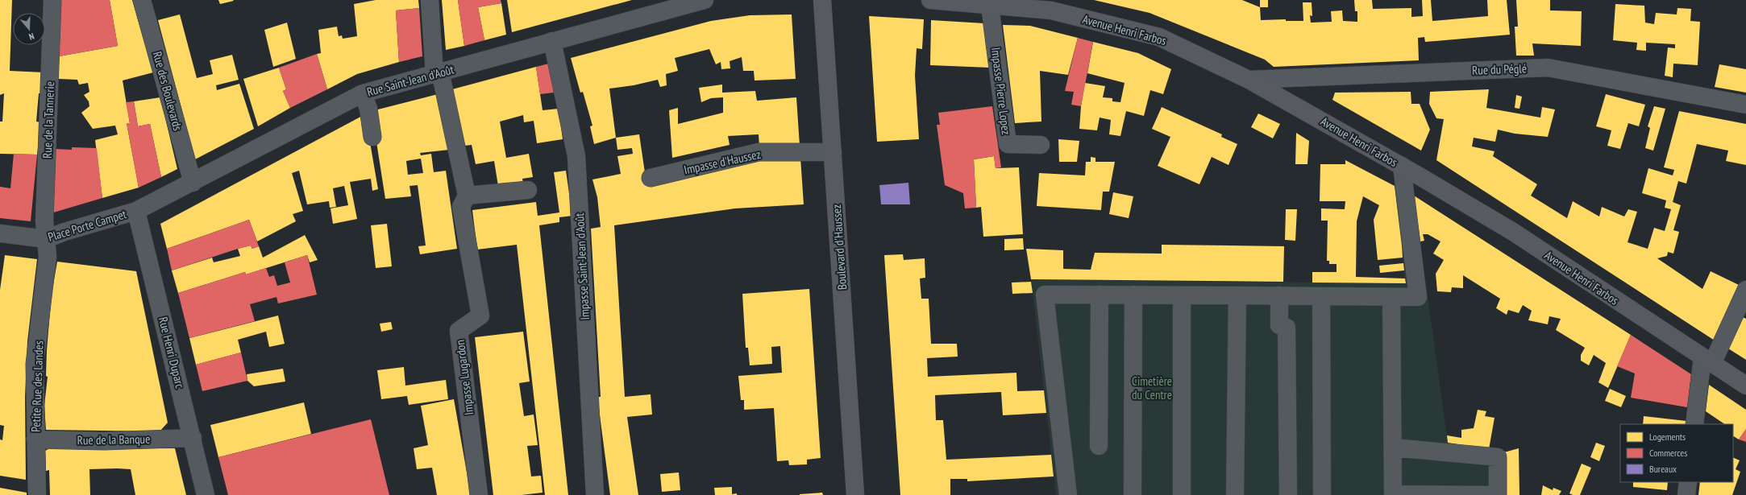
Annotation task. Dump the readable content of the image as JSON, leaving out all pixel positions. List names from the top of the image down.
{
  "streets": {
    "main road": ["Avenue Henri Farbos", "Boulevard d'Haussez"],
    "street": [
      "Rue du Péglé",
      "Rue Saint-Jean d'Août",
      "Rue des Boulevards",
      "Impasse Pierre Lopez",
      "Rue de la Tannerie",
      "Impasse d'Haussez",
      "Place Porte Campet",
      "Impasse Saint-Jean d'Août",
      "Rue Henri Duparc",
      "Impasse Lugardon",
      "Petite Rue des Landes",
      "Rue de la Banque"
    ]
  },
  "crossings": [
    ["Avenue Henri Farbos", "Rue du Péglé"],
    ["Avenue Henri Farbos", "Impasse Pierre Lopez"],
    ["Rue Saint-Jean d'Août", "Rue des Boulevards"],
    ["Rue Saint-Jean d'Août", "Place Porte Campet"],
    ["Rue Saint-Jean d'Août", "Impasse Saint-Jean d'Août"],
    ["Rue Saint-Jean d'Août", "Rue Henri Duparc"],
    ["Rue de la Tannerie", "Place Porte Campet"],
    ["Rue de la Tannerie", "Petite Rue des Landes"],
    ["Impasse d'Haussez", "Boulevard d'Haussez"],
    ["Place Porte Campet", "Rue Henri Duparc"],
    ["Place Porte Campet", "Petite Rue des Landes"],
    ["Rue Henri Duparc", "Rue de la Banque"],
    ["Petite Rue des Landes", "Rue de la Banque"]
  ],
  "parks": ["Cimetière du Centre"],
  "legend": ["Logements", "Commerces", "Bureaux"],
  "north": "bottom"
}
